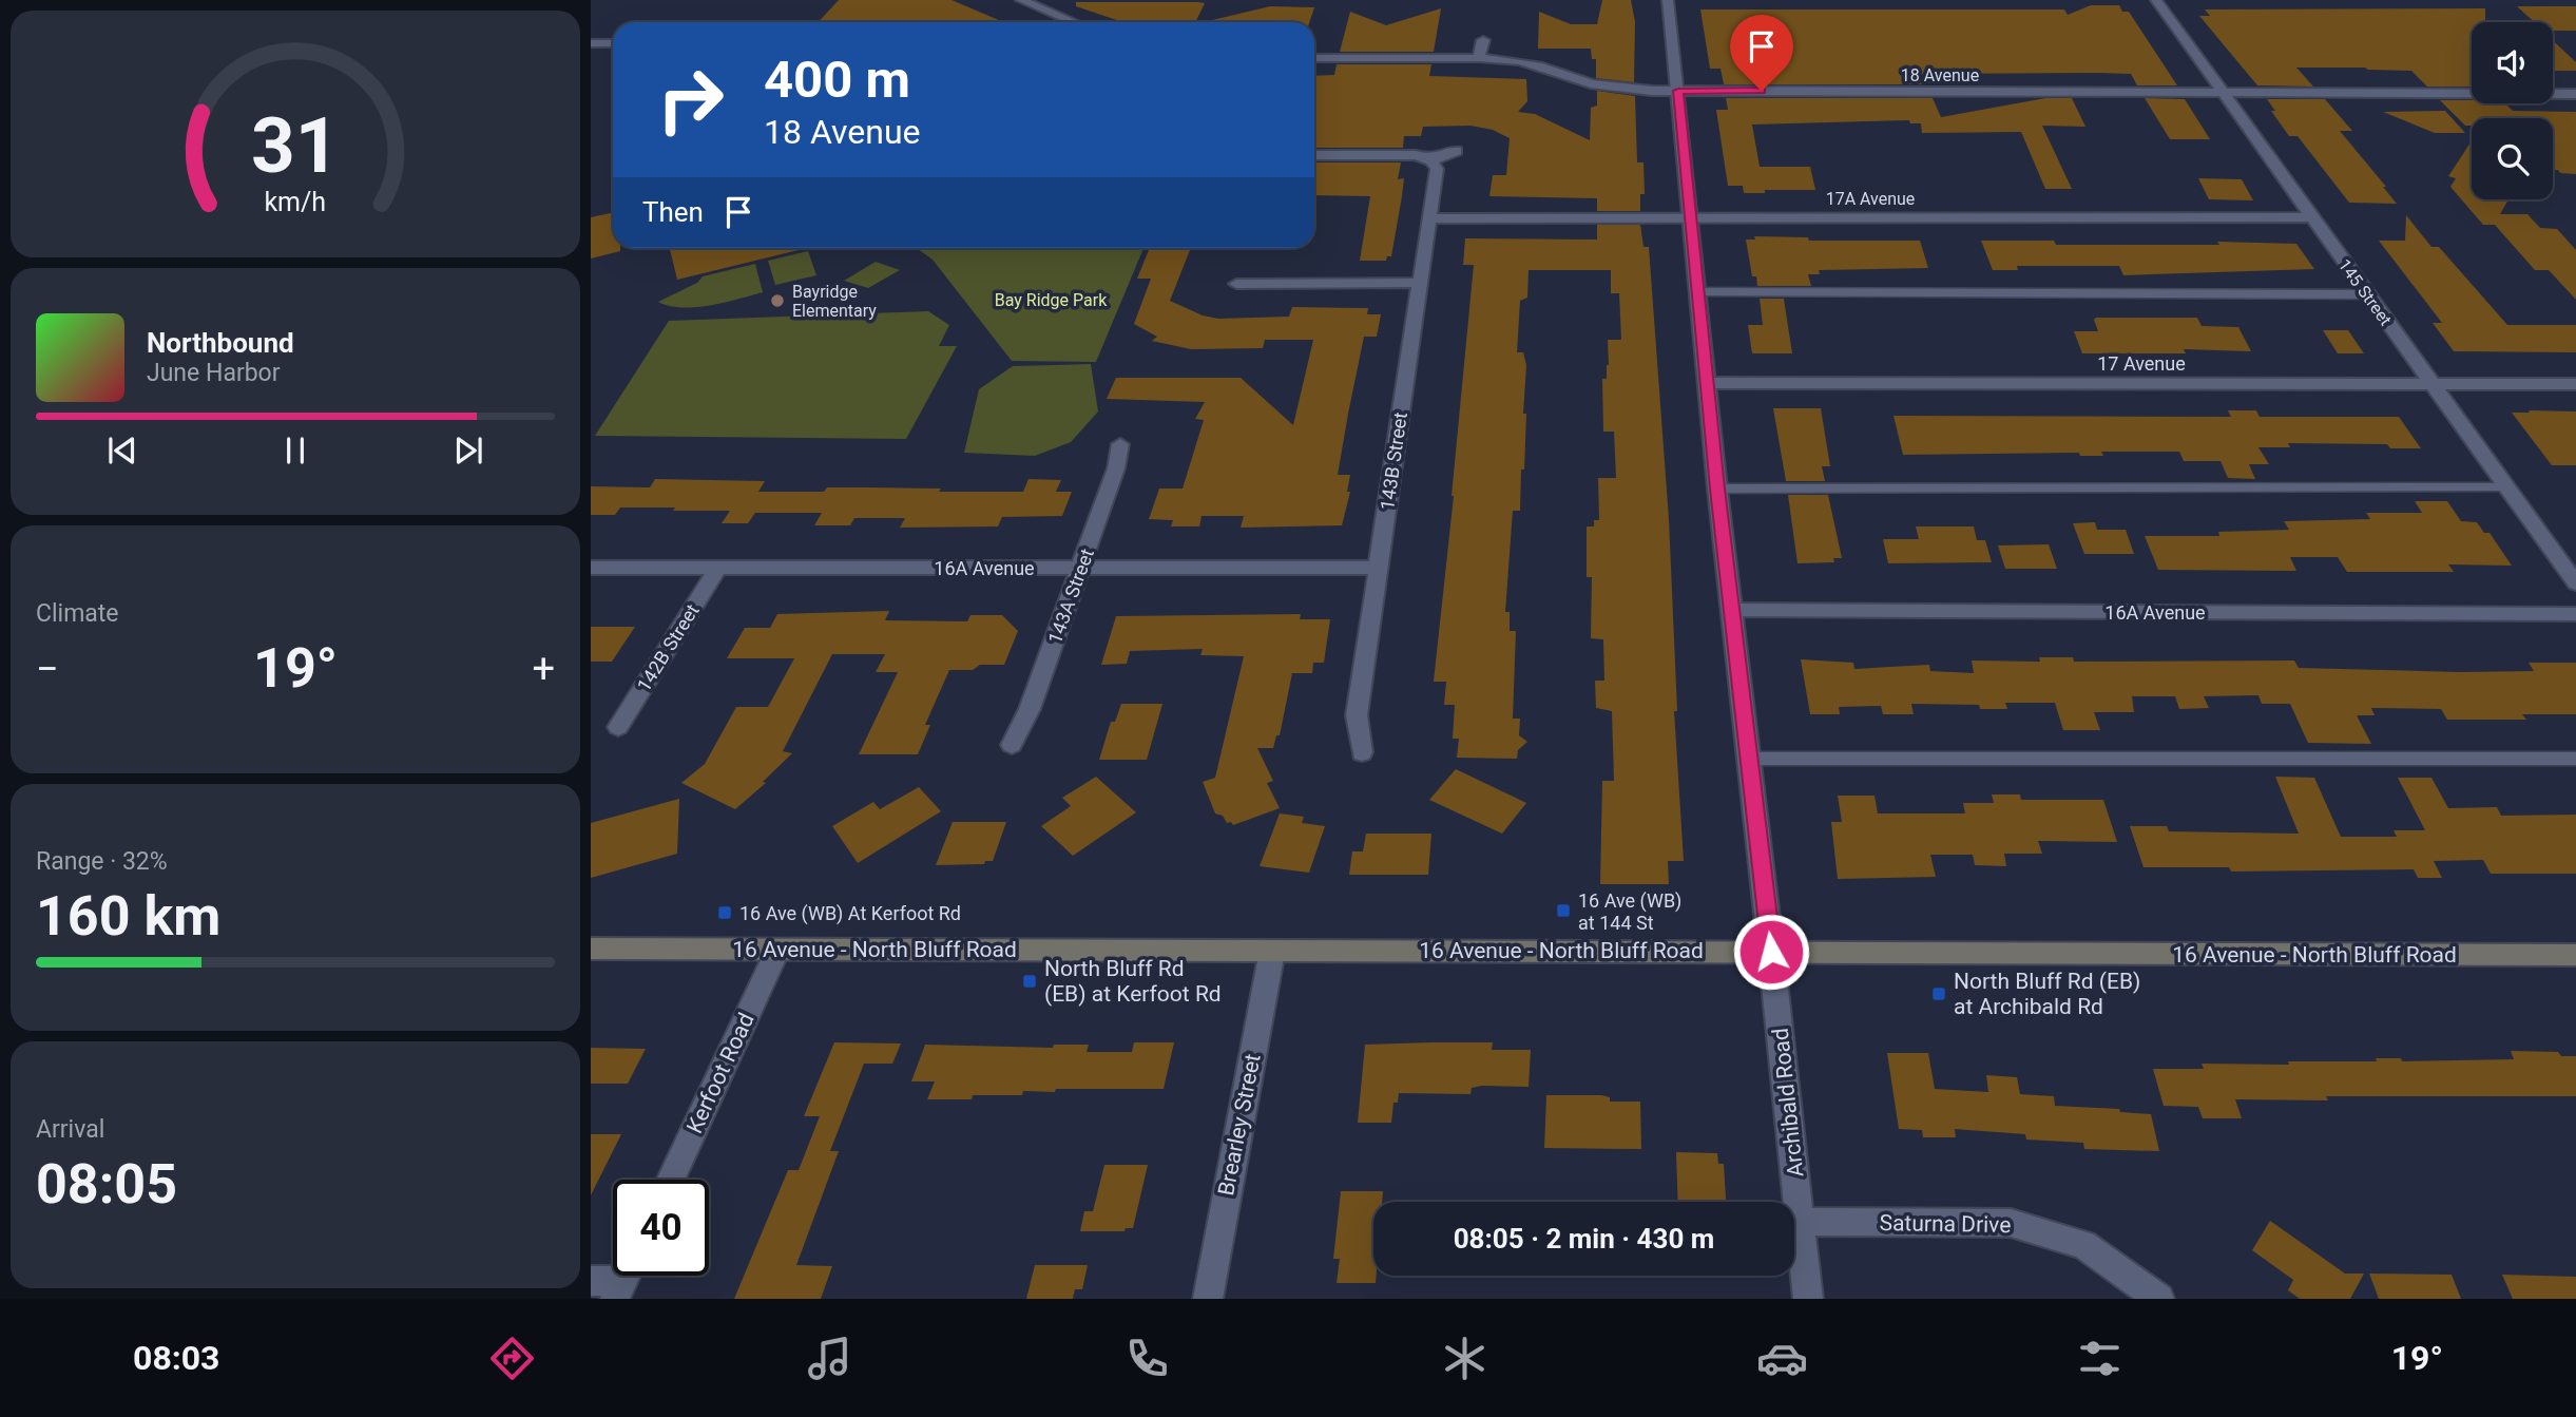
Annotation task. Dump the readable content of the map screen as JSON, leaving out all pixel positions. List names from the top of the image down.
{
  "streets": {
    "main road": ["16 Avenue - North Bluff Road"],
    "street": [
      "18 Avenue",
      "17A Avenue",
      "145 Street",
      "17 Avenue",
      "143B Street",
      "16A Avenue",
      "143A Street",
      "142B Street",
      "Kerfoot Road",
      "Archibald Road",
      "Brearley Street",
      "Saturna Drive"
    ]
  },
  "crossings": [
    ["18 Avenue", "145 Street"],
    ["18 Avenue", "Archibald Road"],
    ["17A Avenue", "145 Street"],
    ["17A Avenue", "143B Street"],
    ["17A Avenue", "Archibald Road"],
    ["145 Street", "17 Avenue"],
    ["17 Avenue", "Archibald Road"],
    ["143B Street", "16A Avenue"],
    ["16A Avenue", "143A Street"],
    ["16A Avenue", "142B Street"],
    ["16A Avenue", "Archibald Road"],
    ["16 Avenue - North Bluff Road", "Kerfoot Road"],
    ["16 Avenue - North Bluff Road", "Archibald Road"],
    ["16 Avenue - North Bluff Road", "Brearley Street"],
    ["Archibald Road", "Saturna Drive"]
  ],
  "parks": ["Bay Ridge Park"],
  "places": {
    "other": ["Bayridge Elementary"],
    "transit": [
      "16 Ave (WB) at 144 St",
      "16 Ave (WB) At Kerfoot Rd",
      "North Bluff Rd (EB) at Kerfoot Rd",
      "North Bluff Rd (EB) at Archibald Rd"
    ]
  },
  "page": {
    "turn": ["400 m", "18 Avenue"],
    "then": "Then",
    "song": ["Northbound", "June Harbor"],
    "tile": [
      "Climate",
      ["Range · 32%", "160 km"],
      ["Arrival", "08:05"]
    ],
    "heat": ["−", "19°", "+"],
    "limit": "40",
    "trip": "08:05 · 2 min · 430 m",
    "tabs": ["08:03", "19°"],
    "gauge": ["31", "km/h"]
  }
}
